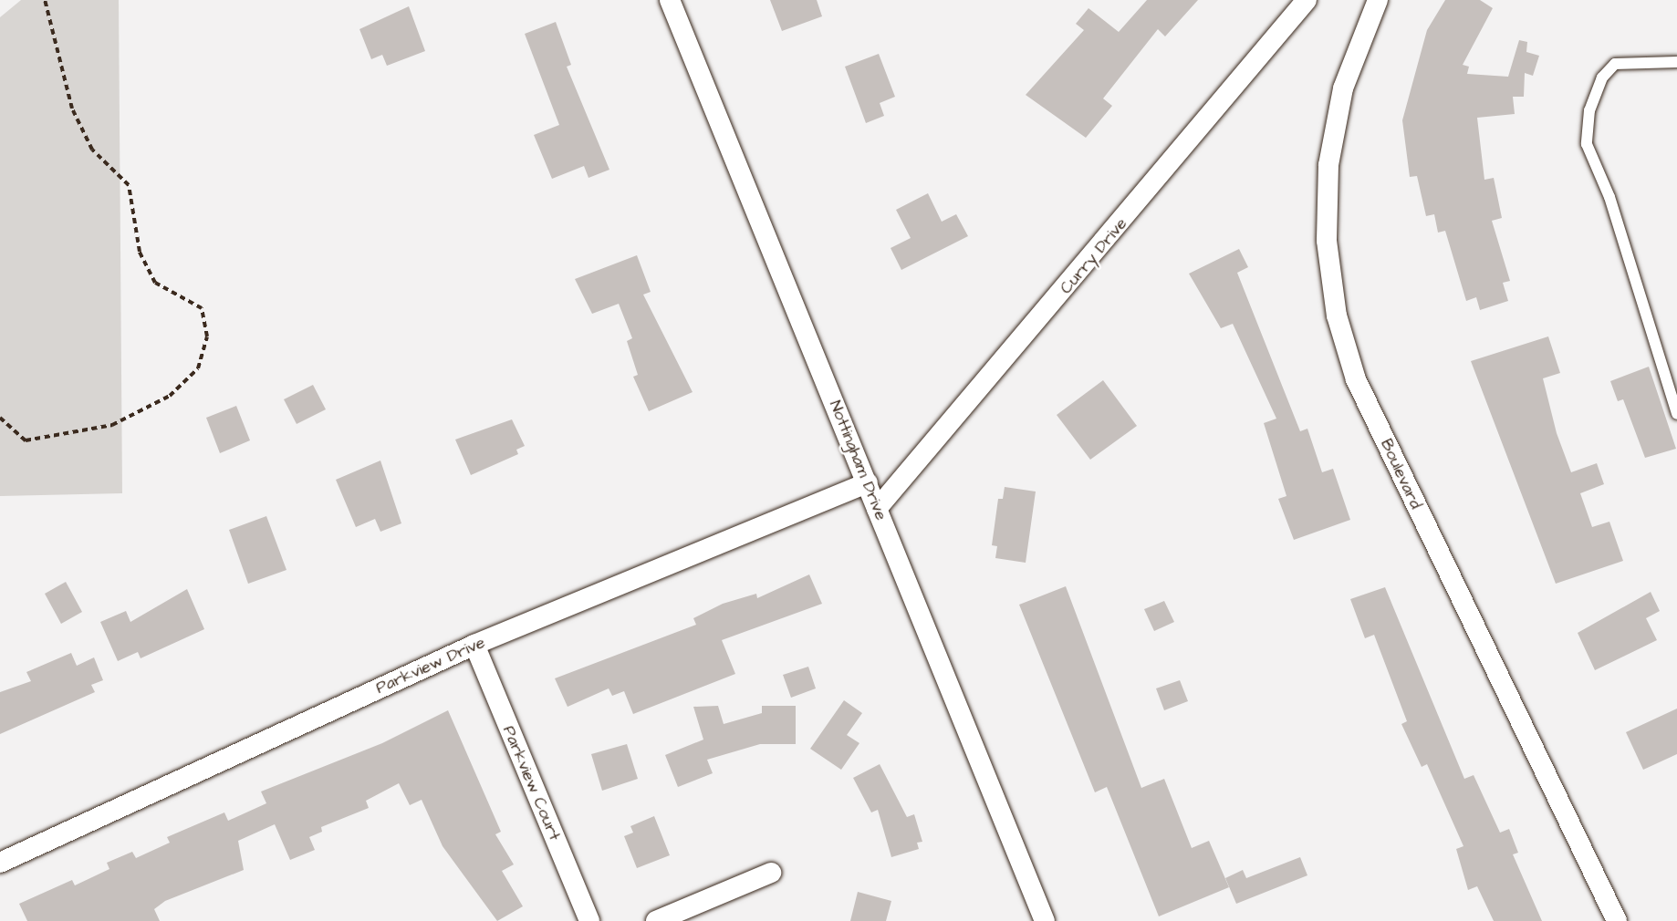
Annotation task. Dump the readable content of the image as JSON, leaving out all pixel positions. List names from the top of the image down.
{
  "streets": {
    "street": [
      "Curry Drive",
      "Nottingham Drive",
      "Boulevard",
      "Parkview Drive",
      "Parkview Court"
    ]
  },
  "crossings": [
    ["Curry Drive", "Nottingham Drive"],
    ["Nottingham Drive", "Parkview Drive"],
    ["Parkview Drive", "Parkview Court"]
  ]
}
